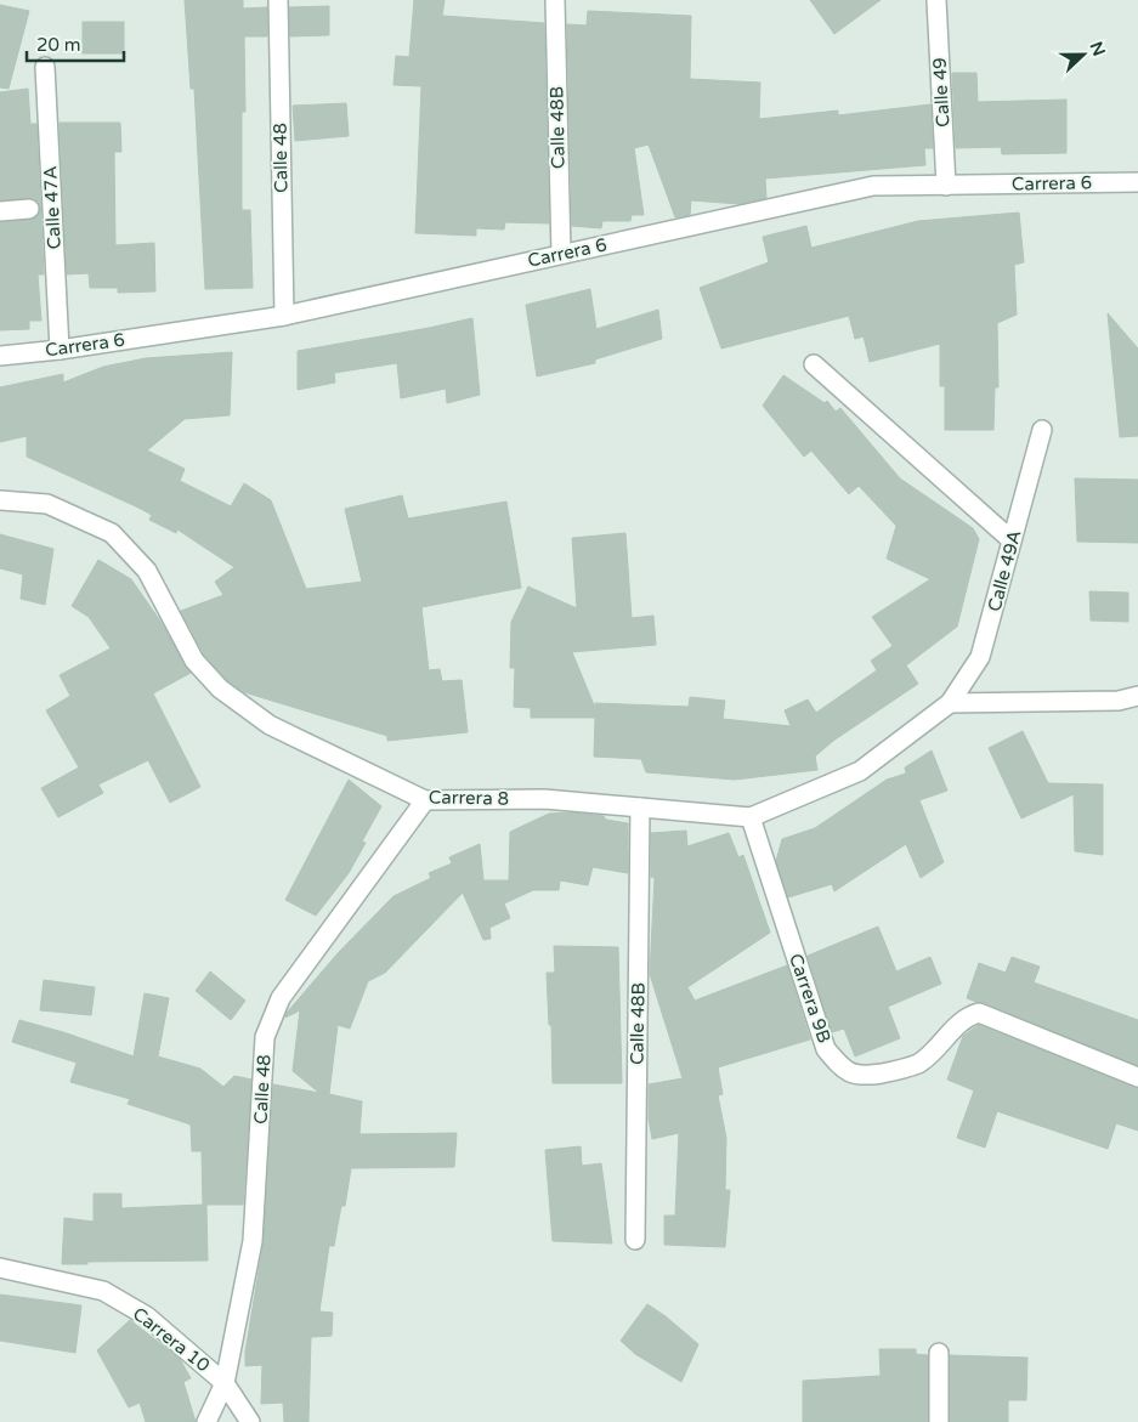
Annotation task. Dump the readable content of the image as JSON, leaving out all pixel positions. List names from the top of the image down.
{
  "streets": {
    "street": [
      "Calle 49",
      "Calle 48B",
      "Calle 48",
      "Carrera 6",
      "Calle 47A",
      "Calle 49A",
      "Carrera 8",
      "Carrera 9B",
      "Carrera 10"
    ]
  },
  "crossings": [
    ["Calle 49", "Carrera 6"],
    ["Calle 48B", "Carrera 6"],
    ["Calle 48B", "Carrera 8"],
    ["Calle 48", "Carrera 6"],
    ["Calle 48", "Carrera 8"],
    ["Calle 48", "Carrera 10"],
    ["Carrera 6", "Calle 47A"],
    ["Calle 49A", "Carrera 8"],
    ["Carrera 8", "Carrera 9B"]
  ],
  "scale_bar": "20 m",
  "north": "right"
}
